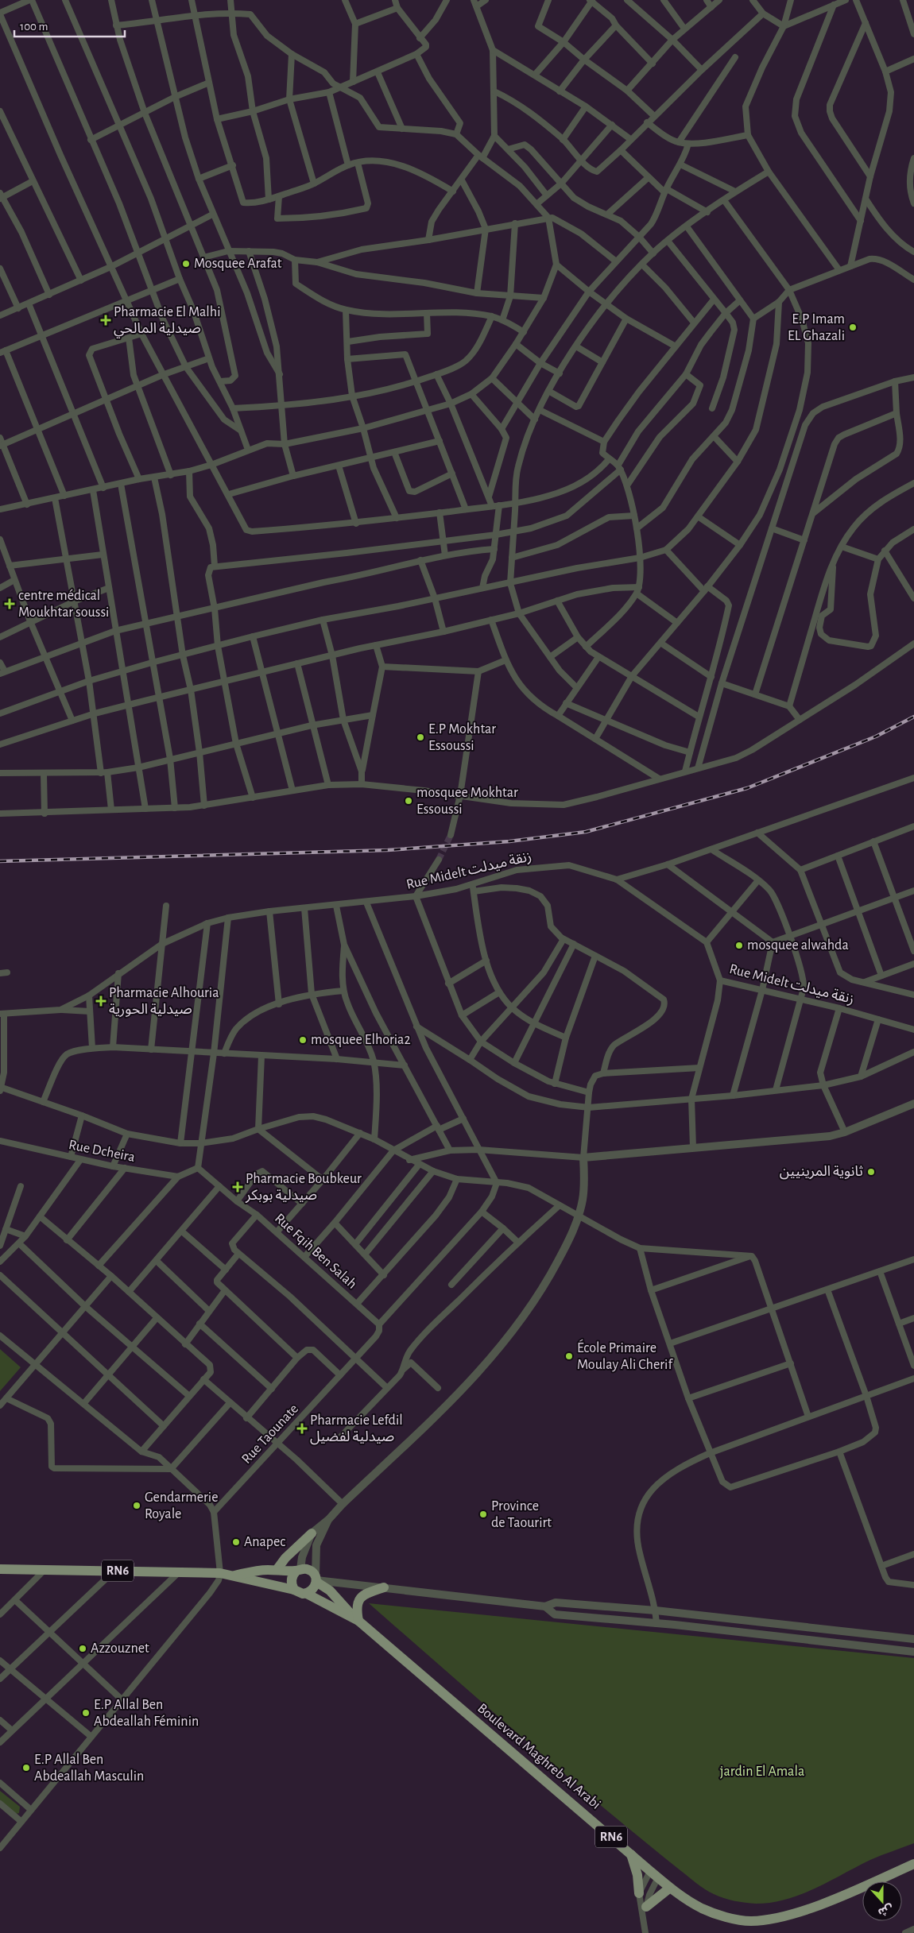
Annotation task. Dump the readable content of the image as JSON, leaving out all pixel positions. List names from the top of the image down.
{
  "streets": {
    "main road": ["RN6", "Boulevard Maghreb Al Arabi"],
    "street": [
      "Rue Midelt زنقة ميدلت",
      "Rue Dcheira",
      "Rue Fqih Ben Salah",
      "Rue Taounate"
    ]
  },
  "crossings": [
    ["Rue Fqih Ben Salah", "Rue Taounate"],
    ["RN6", "Boulevard Maghreb Al Arabi"]
  ],
  "parks": ["jardin El Amala"],
  "places": {
    "other": [
      "Mosquee Arafat",
      "E.P Imam EL Ghazali",
      "E.P Mokhtar Essoussi",
      "mosquee Mokhtar Essoussi",
      "mosquee alwahda",
      "mosquee Elhoria2",
      "ثانوية المرينيين",
      "École Primaire Moulay Ali Cherif",
      "Gendarmerie Royale",
      "Province de Taourirt",
      "Anapec",
      "Azzouznet",
      "E.P Allal Ben Abdeallah Féminin",
      "E.P Allal Ben Abdeallah Masculin"
    ],
    "health": [
      "Pharmacie El Malhi صيدلية المالحي",
      "centre médical Moukhtar soussi",
      "Pharmacie Alhouria صيدلية الحورية",
      "Pharmacie Boubkeur صيدلية بوبكر",
      "Pharmacie Lefdil صيدلية لفضيل"
    ]
  },
  "scale_bar": "100 m",
  "north": "bottom"
}
